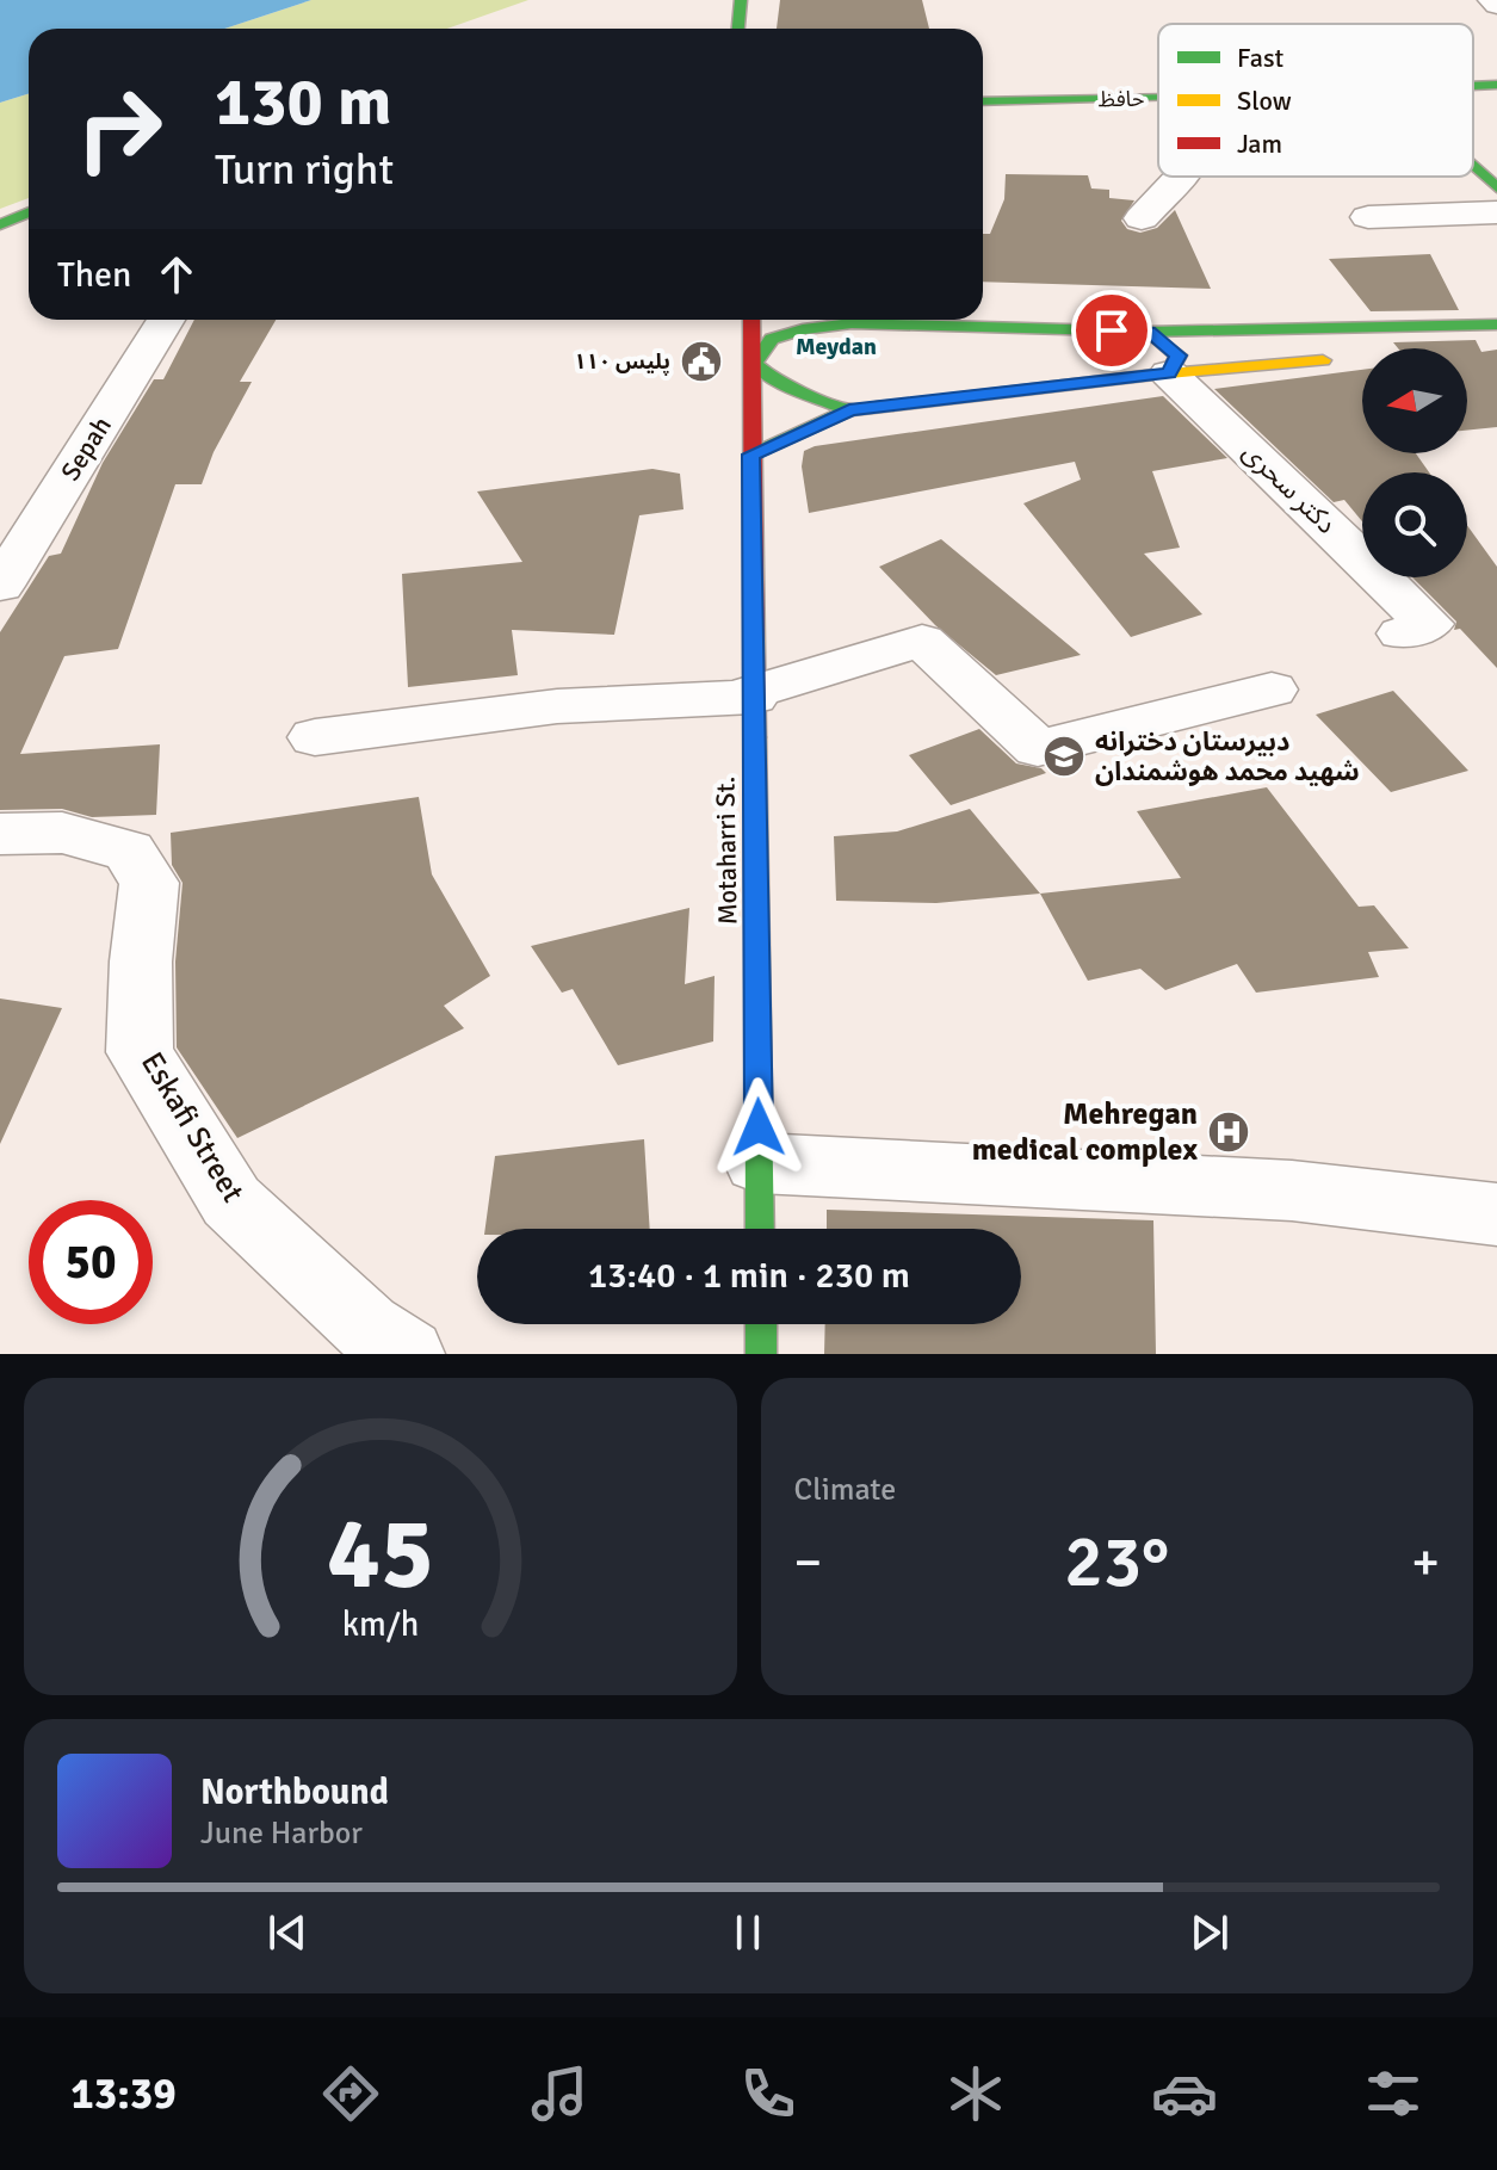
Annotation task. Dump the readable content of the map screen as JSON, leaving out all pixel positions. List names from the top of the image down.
{
  "streets": {
    "main road": ["حافظ", "Motaharri St."],
    "street": ["Sepah", "دکتر سحری", "Eskafi Street"]
  },
  "districts": ["Meydan"],
  "places": {
    "public building": ["پلیس ۱۱۰"],
    "school or university": ["دبیرستان دخترانه شهید محمد هوشمندان"],
    "hospital": ["Mehregan medical complex"]
  },
  "legend": ["Fast", "Slow", "Jam"],
  "north": "left",
  "page": {
    "turn": ["130 m", "Turn right"],
    "then": "Then",
    "limit": "50",
    "trip": "13:40 · 1 min · 230 m",
    "tile": "Climate",
    "heat": ["−", "23°", "+"],
    "song": ["Northbound", "June Harbor"],
    "tabs": "13:39",
    "gauge": ["45", "km/h"]
  }
}
